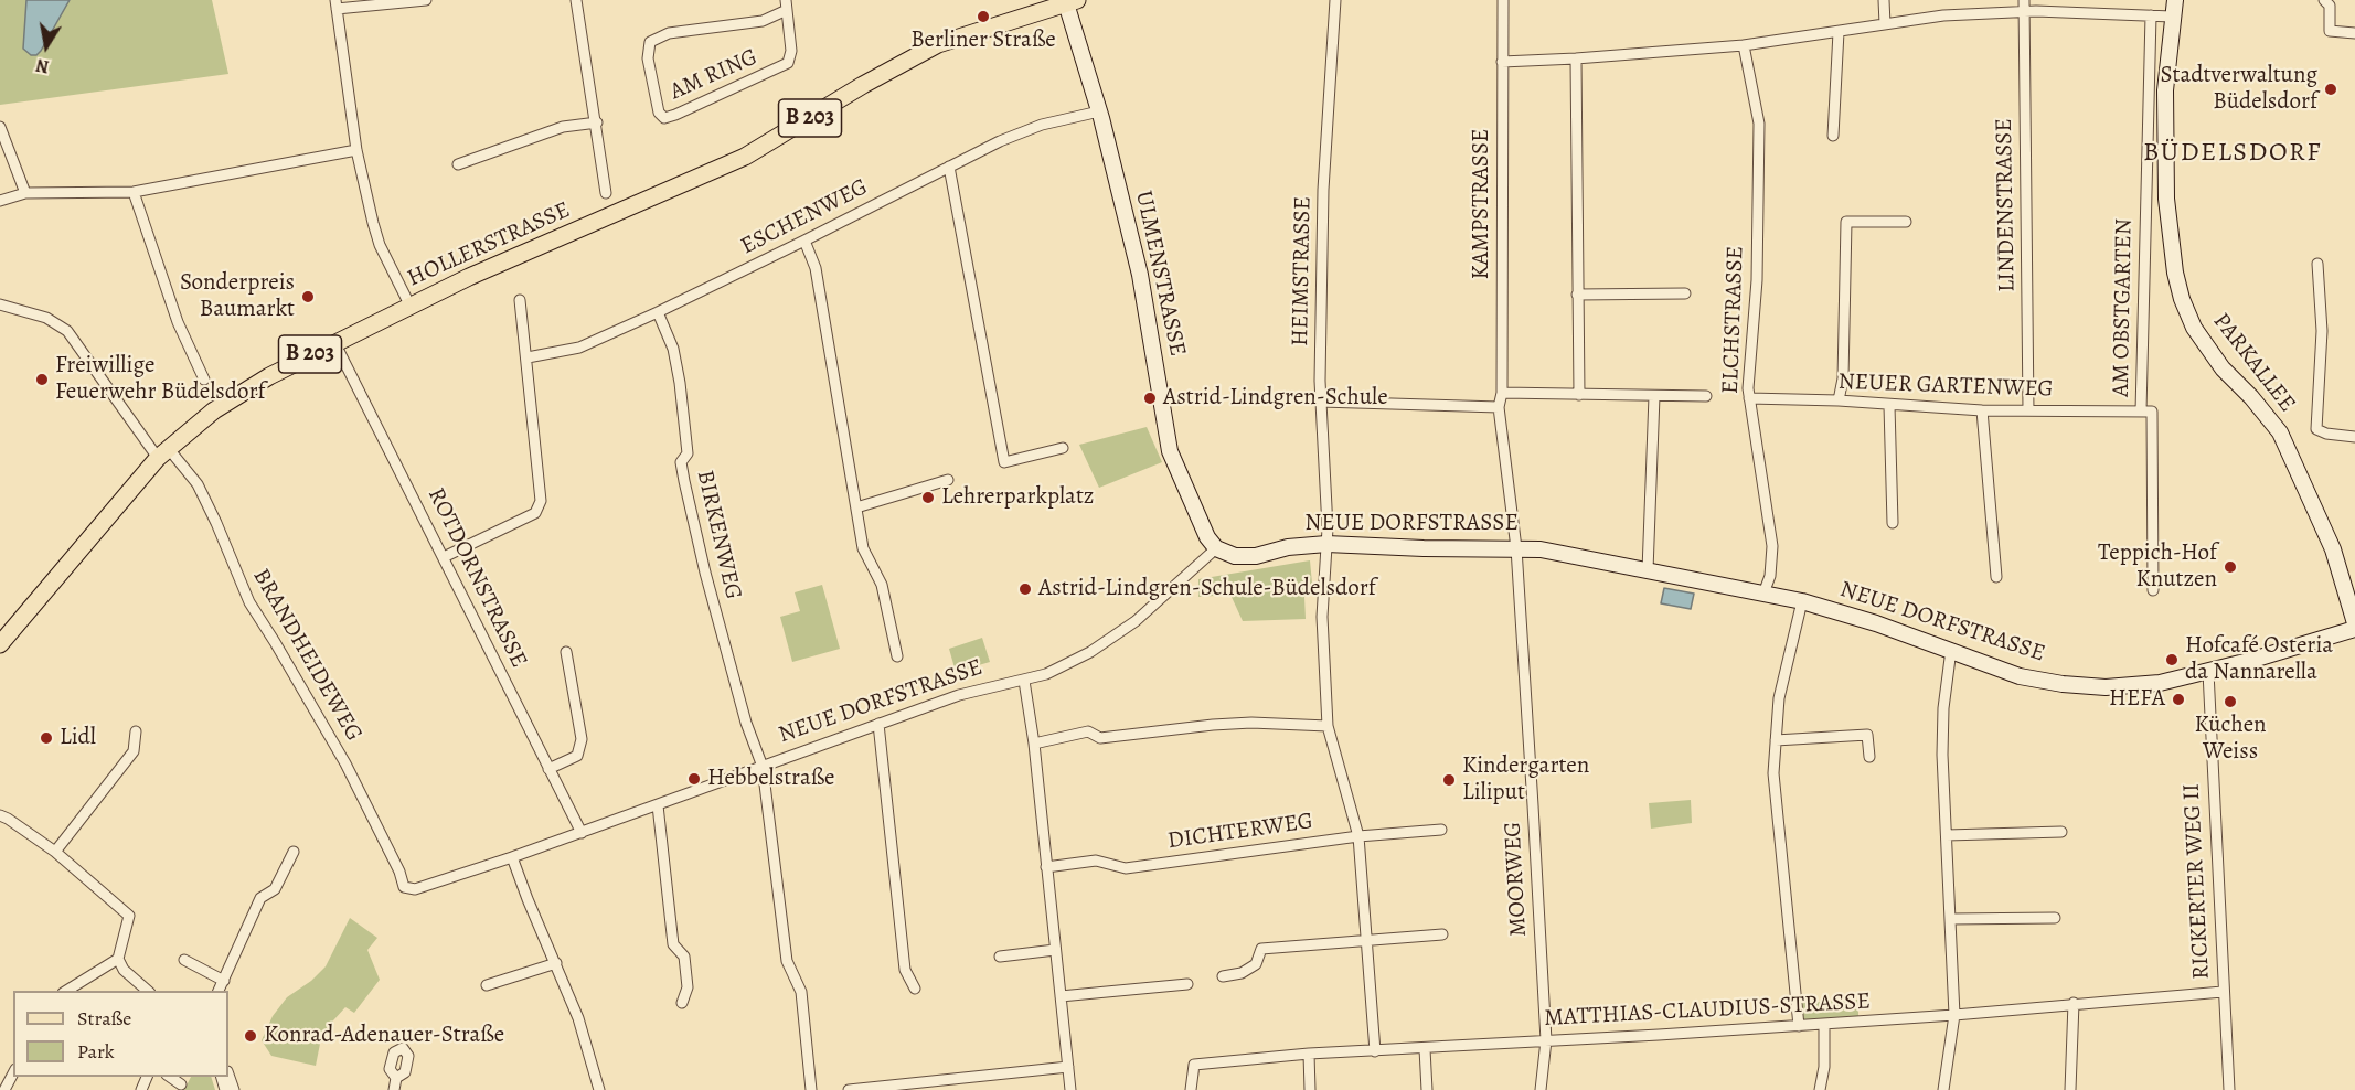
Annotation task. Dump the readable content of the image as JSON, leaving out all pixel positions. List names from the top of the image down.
{
  "streets": {
    "main road": ["B 203", "HOLLERSTRASSE"],
    "street": [
      "AM RING",
      "KAMPSTRASSE",
      "LINDENSTRASSE",
      "ESCHENWEG",
      "HEIMSTRASSE",
      "ULMENSTRASSE",
      "AM OBSTGARTEN",
      "ELCHSTRASSE",
      "PARKALLEE",
      "NEUER GARTENWEG",
      "NEUE DORFSTRASSE",
      "BIRKENWEG",
      "ROTDORNSTRASSE",
      "BRANDHEIDEWEG",
      "DICHTERWEG",
      "MOORWEG",
      "RICKERTER WEG II",
      "MATTHIAS-CLAUDIUS-STRASSE"
    ]
  },
  "crossings": [
    ["KAMPSTRASSE", "MOORWEG"],
    ["LINDENSTRASSE", "NEUER GARTENWEG"],
    ["ESCHENWEG", "ULMENSTRASSE"],
    ["ESCHENWEG", "BIRKENWEG"],
    ["HOLLERSTRASSE", "ULMENSTRASSE"],
    ["HOLLERSTRASSE", "ROTDORNSTRASSE"],
    ["HOLLERSTRASSE", "BRANDHEIDEWEG"],
    ["HEIMSTRASSE", "NEUE DORFSTRASSE"],
    ["HEIMSTRASSE", "DICHTERWEG"],
    ["HEIMSTRASSE", "MATTHIAS-CLAUDIUS-STRASSE"],
    ["ULMENSTRASSE", "NEUE DORFSTRASSE"],
    ["AM OBSTGARTEN", "NEUER GARTENWEG"],
    ["ELCHSTRASSE", "NEUER GARTENWEG"],
    ["ELCHSTRASSE", "NEUE DORFSTRASSE"],
    ["NEUE DORFSTRASSE", "BIRKENWEG"],
    ["NEUE DORFSTRASSE", "ROTDORNSTRASSE"],
    ["NEUE DORFSTRASSE", "BRANDHEIDEWEG"],
    ["NEUE DORFSTRASSE", "MOORWEG"],
    ["NEUE DORFSTRASSE", "RICKERTER WEG II"],
    ["MOORWEG", "MATTHIAS-CLAUDIUS-STRASSE"],
    ["RICKERTER WEG II", "MATTHIAS-CLAUDIUS-STRASSE"]
  ],
  "districts": ["BÜDELSDORF"],
  "places": [
    "Berliner Straße",
    "Stadtverwaltung Büdelsdorf",
    "Sonderpreis Baumarkt",
    "Freiwillige Feuerwehr Büdelsdorf",
    "Astrid-Lindgren-Schule",
    "Lehrerparkplatz",
    "Teppich-Hof Knutzen",
    "Astrid-Lindgren-Schule-Büdelsdorf",
    "Hofcafé Osteria da Nannarella",
    "HEFA",
    "Küchen Weiss",
    "Lidl",
    "Hebbelstraße",
    "Kindergarten Liliput",
    "Konrad-Adenauer-Straße"
  ],
  "legend": ["Straße", "Park"],
  "north": "bottom"
}
